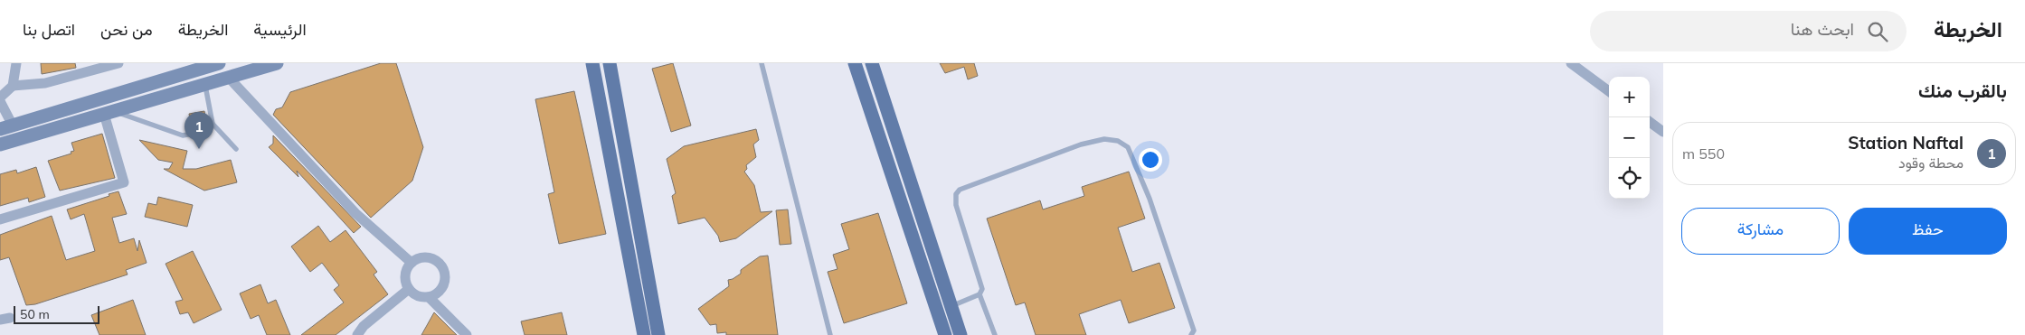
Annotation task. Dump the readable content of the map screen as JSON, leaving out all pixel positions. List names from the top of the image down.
{
  "scale_bar": "50 m",
  "page": {
    "header": "الخريطة",
    "search": "ابحث هنا",
    "nav": [
      "الرئيسية",
      "الخريطة",
      "من نحن",
      "اتصل بنا"
    ],
    "heading": "بالقرب منك",
    "map_buttons": ["+", "−"],
    "pins": "1",
    "list": [
      {
        "mark": "1",
        "name": "Station Naftal",
        "note": "محطة وقود",
        "value": "550 m"
      }
    ],
    "buttons": ["حفظ", "مشاركة"],
    "scale": "50 m"
  }
}
